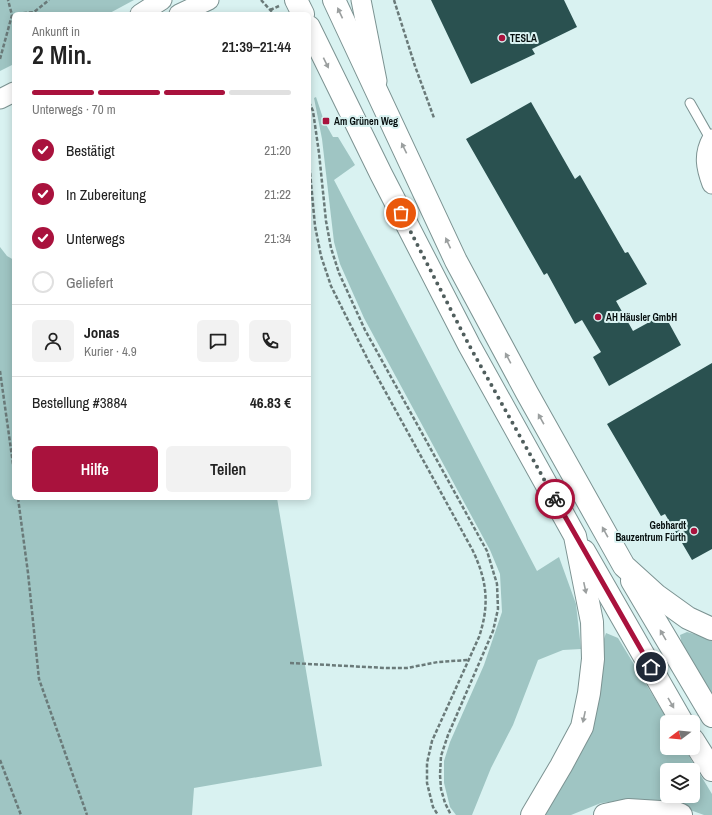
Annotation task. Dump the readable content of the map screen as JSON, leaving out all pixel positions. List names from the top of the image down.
{
  "places": {
    "other": ["TESLA", "AH Häusler GmbH", "Gebhardt Bauzentrum Fürth"],
    "transit": ["Am Grünen Weg"]
  },
  "north": "left",
  "page": {
    "heading": ["2 Min.", "Ankunft in", "21:39–21:44"],
    "panel": [
      "Jonas",
      "Kurier · 4.9",
      "Bestellung #3884",
      "46.83 €"
    ],
    "bar": "Unterwegs · 70 m",
    "list": [
      ["Bestätigt", "21:20"],
      ["In Zubereitung", "21:22"],
      ["Unterwegs", "21:34"],
      "Geliefert"
    ],
    "buttons": ["Hilfe", "Teilen"]
  }
}
